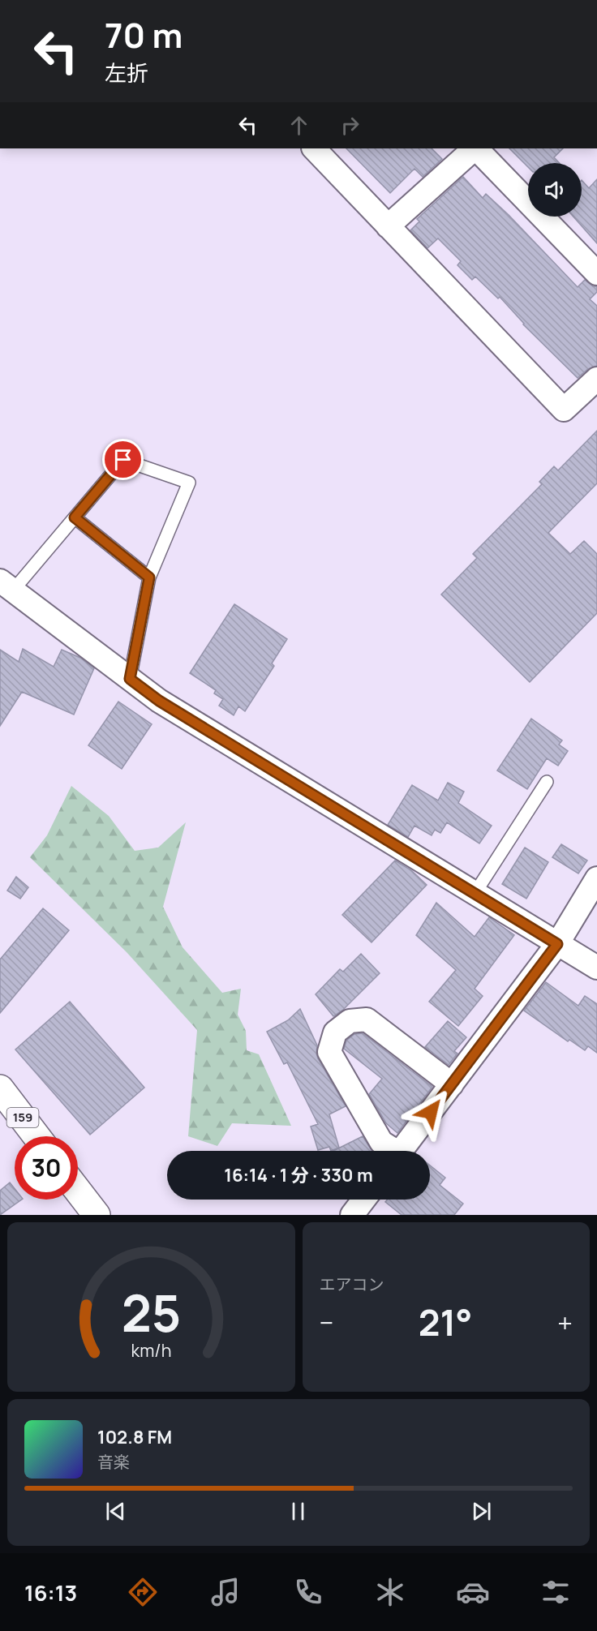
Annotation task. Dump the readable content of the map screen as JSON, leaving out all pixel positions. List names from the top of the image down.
{
  "streets": {
    "highway": ["159"]
  },
  "page": {
    "turn": ["70 m", "左折"],
    "limit": "30",
    "trip": "16:14 · 1 分 · 330 m",
    "tile": "エアコン",
    "heat": ["−", "21°", "+"],
    "song": ["102.8 FM", "音楽"],
    "tabs": "16:13",
    "gauge": ["25", "km/h"]
  }
}
